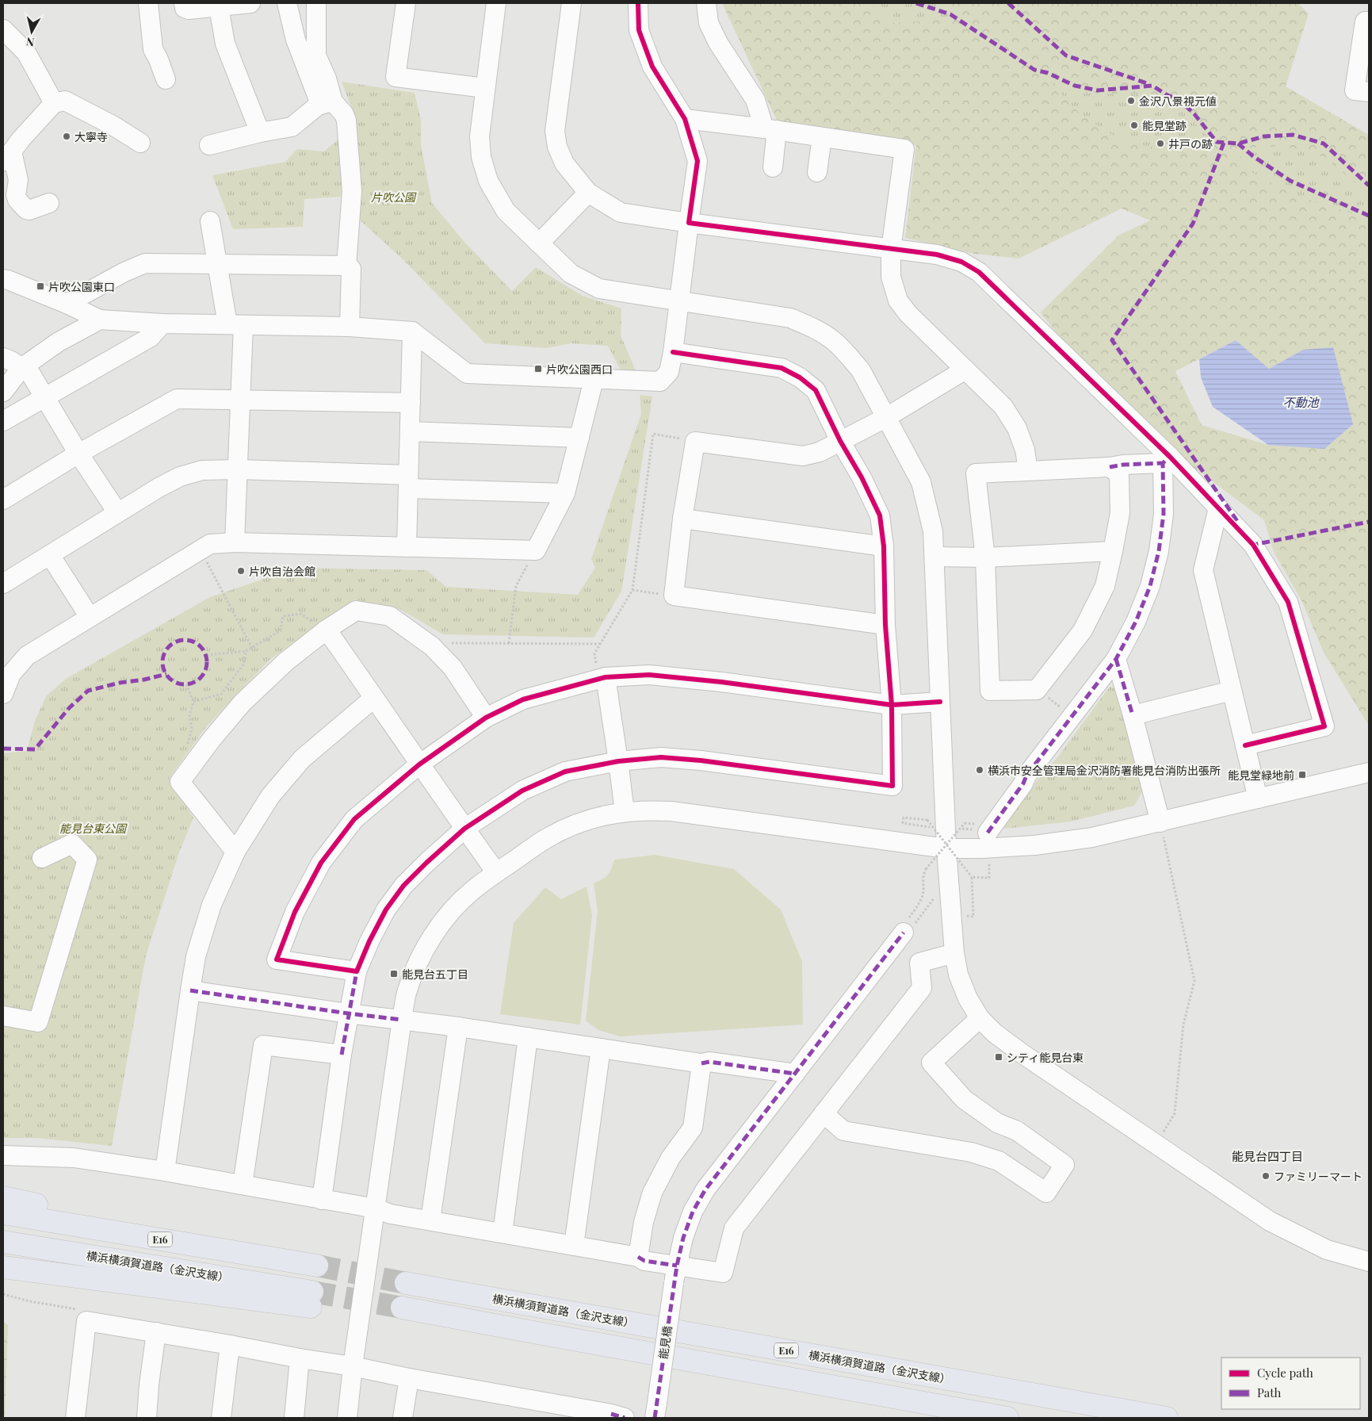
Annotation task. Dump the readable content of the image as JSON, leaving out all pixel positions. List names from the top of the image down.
{
  "streets": {
    "highway": ["E16", "横浜横須賀道路（金沢支線）"],
    "street": ["能見橋"]
  },
  "districts": ["能見台四丁目"],
  "water": ["不動池"],
  "parks": ["片吹公園", "能見台東公園"],
  "places": {
    "other": [
      "金沢八景視元値",
      "能見堂跡",
      "大寧寺",
      "井戸の跡",
      "片吹自治会館",
      "横浜市安全管理局金沢消防署能見台消防出張所",
      "ファミリーマート"
    ],
    "transit": [
      "片吹公園東口",
      "片吹公園西口",
      "能見堂緑地前",
      "能見台五丁目",
      "シティ能見台東"
    ]
  },
  "legend": ["Cycle path", "Path"],
  "north": "bottom"
}
